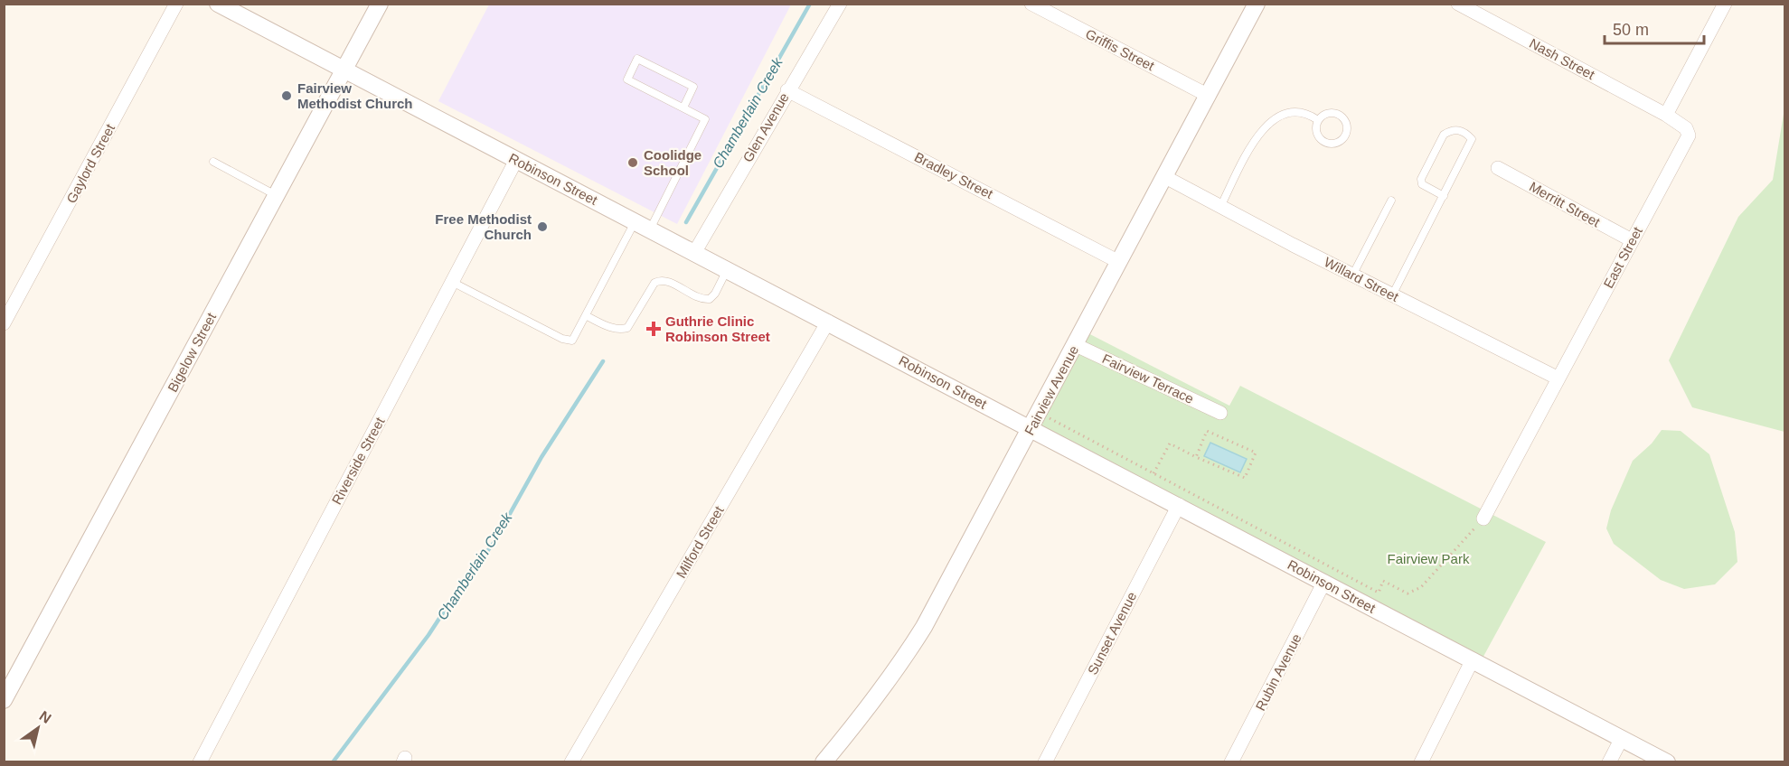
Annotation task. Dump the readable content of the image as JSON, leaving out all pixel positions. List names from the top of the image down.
{
  "streets": {
    "street": [
      "Griffis Street",
      "Nash Street",
      "Glen Avenue",
      "Gaylord Street",
      "Bradley Street",
      "Robinson Street",
      "Merritt Street",
      "East Street",
      "Willard Street",
      "Bigelow Street",
      "Fairview Terrace",
      "Fairview Avenue",
      "Riverside Street",
      "Milford Street",
      "Sunset Avenue",
      "Rubin Avenue"
    ]
  },
  "crossings": [
    ["Griffis Street", "Fairview Avenue"],
    ["Nash Street", "East Street"],
    ["Glen Avenue", "Bradley Street"],
    ["Glen Avenue", "Robinson Street"],
    ["Bradley Street", "Fairview Avenue"],
    ["Robinson Street", "Bigelow Street"],
    ["Robinson Street", "Fairview Avenue"],
    ["Robinson Street", "Riverside Street"],
    ["Robinson Street", "Milford Street"],
    ["Robinson Street", "Sunset Avenue"],
    ["Robinson Street", "Rubin Avenue"],
    ["Merritt Street", "East Street"],
    ["East Street", "Willard Street"],
    ["Willard Street", "Fairview Avenue"],
    ["Fairview Terrace", "Fairview Avenue"]
  ],
  "water": ["Chamberlain Creek"],
  "parks": ["Fairview Park"],
  "places": {
    "other": ["Fairview Methodist Church", "Coolidge School", "Free Methodist Church"],
    "health": ["Guthrie Clinic Robinson Street"]
  },
  "scale_bar": "50 m",
  "north": "top right"
}
